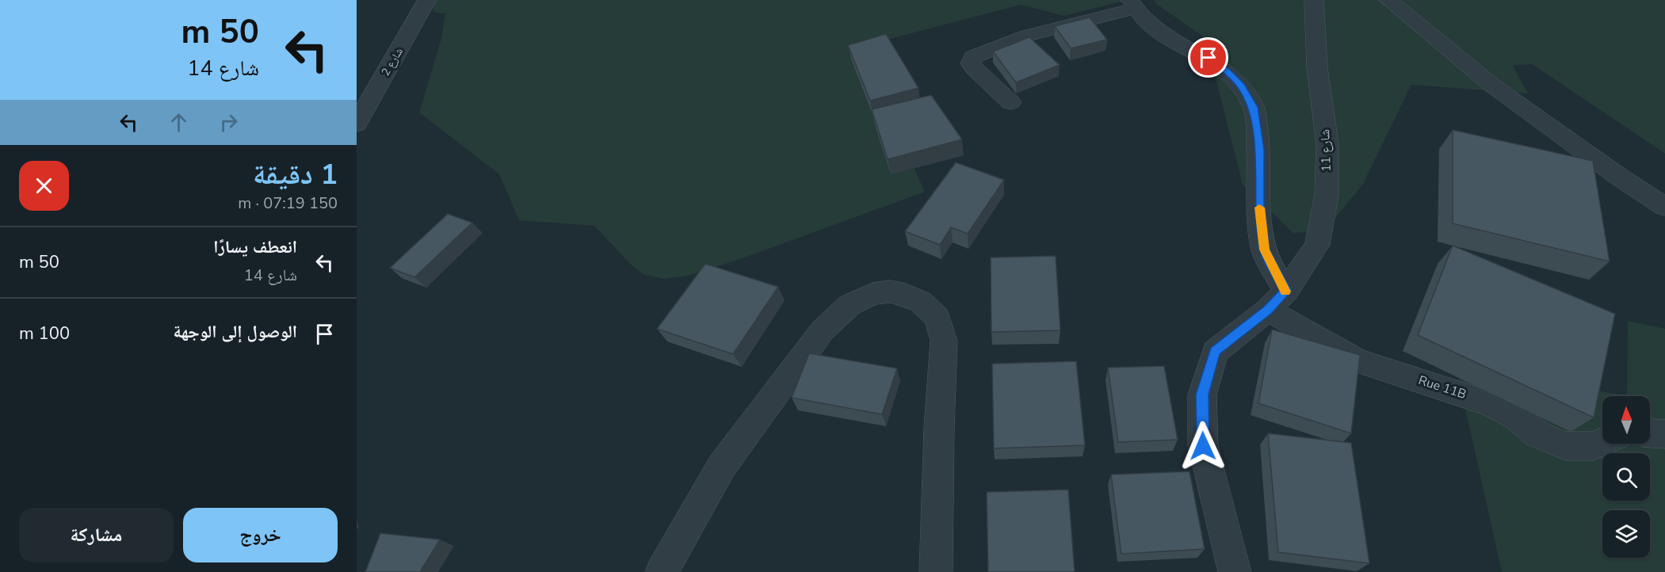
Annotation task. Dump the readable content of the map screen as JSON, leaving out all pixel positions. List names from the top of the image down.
{
  "streets": {
    "street": ["شارع 2", "شارع 11", "Rue 11B"]
  },
  "crossings": [
    ["شارع 11", "Rue 11B"]
  ],
  "north": "top",
  "page": {
    "turn": ["50 m", "شارع 14"],
    "heading": ["1 دقيقة", "150 m · 07:19"],
    "list": [
      {
        "name": "انعطف يسارًا",
        "note": "شارع 14",
        "value": "50 m"
      },
      {
        "name": "الوصول إلى الوجهة",
        "value": "100 m"
      }
    ],
    "buttons": ["خروج", "مشاركة"]
  }
}
